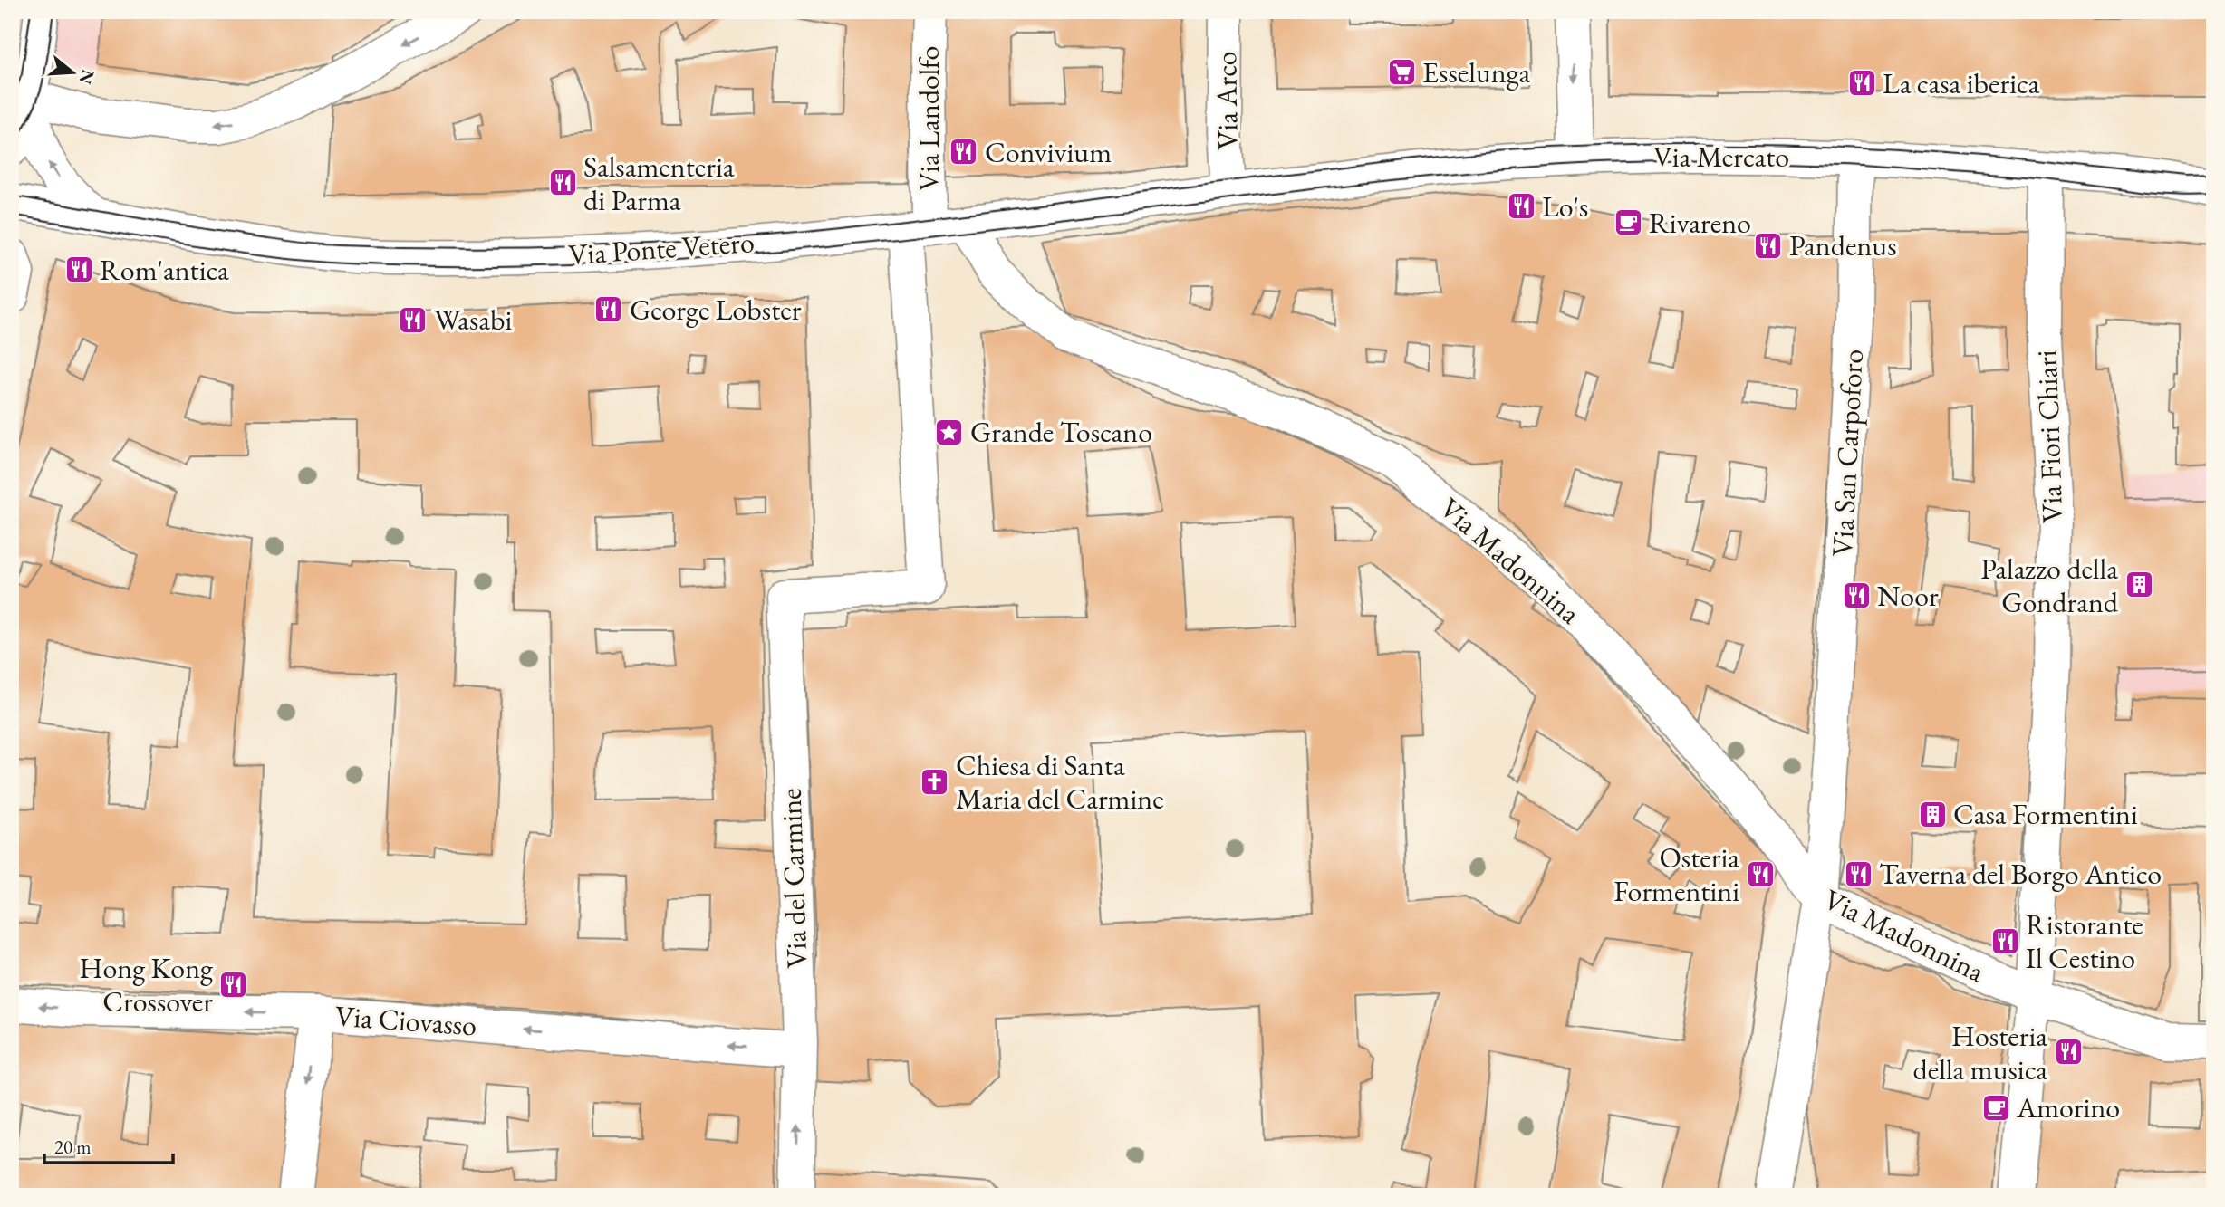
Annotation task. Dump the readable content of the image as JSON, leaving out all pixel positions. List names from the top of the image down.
{
  "streets": {
    "street": [
      "Via Arco",
      "Via Landolfo",
      "Via Mercato",
      "Via Ponte Vetero",
      "Via Fiori Chiari",
      "Via San Carpoforo",
      "Via Madonnina",
      "Via del Carmine",
      "Via Ciovasso"
    ]
  },
  "crossings": [
    ["Via Arco", "Via Mercato"],
    ["Via Arco", "Via Ponte Vetero"],
    ["Via Landolfo", "Via Ponte Vetero"],
    ["Via Landolfo", "Via del Carmine"],
    ["Via Mercato", "Via Ponte Vetero"],
    ["Via Mercato", "Via Fiori Chiari"],
    ["Via Mercato", "Via San Carpoforo"],
    ["Via Ponte Vetero", "Via Madonnina"],
    ["Via Fiori Chiari", "Via Madonnina"],
    ["Via San Carpoforo", "Via Madonnina"],
    ["Via del Carmine", "Via Ciovasso"]
  ],
  "one_way": ["Via Ciovasso"],
  "places": {
    "supermarket": ["Esselunga"],
    "restaurant": [
      "La casa iberica",
      "Convivium",
      "Salsamenteria di Parma",
      "Lo's",
      "Pandenus",
      "Rom'antica",
      "George Lobster",
      "Wasabi",
      "Noor",
      "Osteria Formentini",
      "Taverna del Borgo Antico",
      "Ristorante Il Cestino",
      "Hong Kong Crossover",
      "Hosteria della musica"
    ],
    "cafe": ["Rivareno", "Amorino"],
    "place": ["Grande Toscano"],
    "building": ["Palazzo della Gondrand", "Casa Formentini"],
    "church": ["Chiesa di Santa Maria del Carmine"]
  },
  "scale_bar": "20 m",
  "north": "right"
}
